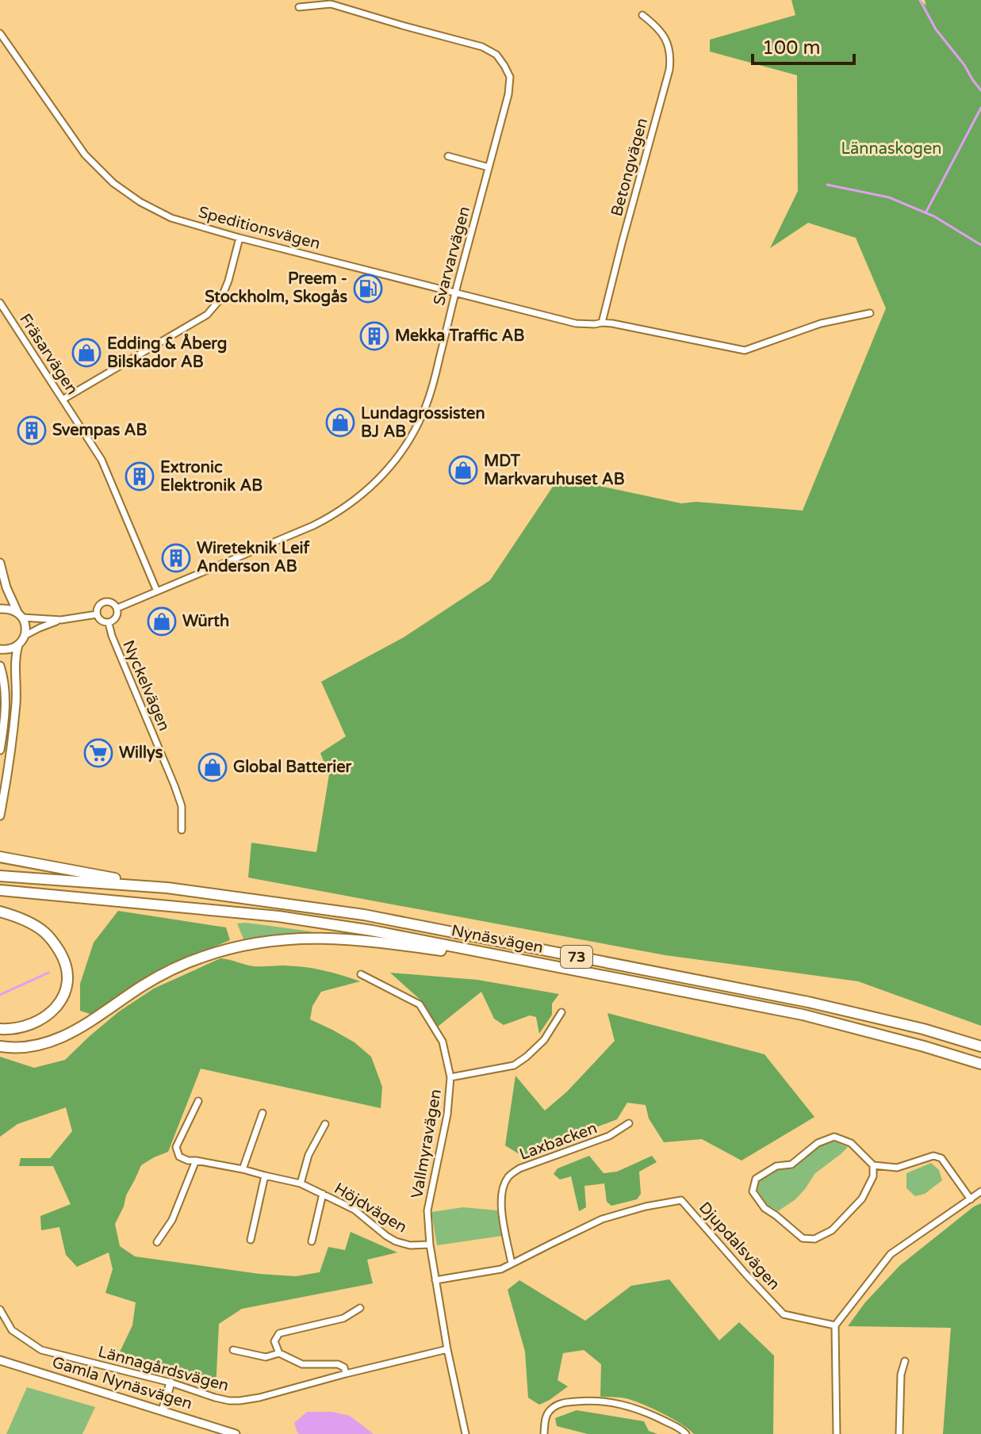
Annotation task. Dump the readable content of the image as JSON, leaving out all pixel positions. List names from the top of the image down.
{
  "streets": {
    "highway": ["Nynäsvägen", "73"],
    "street": [
      "Betongvägen",
      "Speditionsvägen",
      "Svarvarvägen",
      "Fräsarvägen",
      "Nyckelvägen",
      "Laxbacken",
      "Vallmyravägen",
      "Höjdvägen",
      "Djupdalsvägen",
      "Lännagårdsvägen",
      "Gamla Nynäsvägen"
    ]
  },
  "crossings": [
    ["Betongvägen", "Speditionsvägen"],
    ["Speditionsvägen", "Svarvarvägen"],
    ["Svarvarvägen", "Fräsarvägen"],
    ["Svarvarvägen", "Nyckelvägen"],
    ["Laxbacken", "Djupdalsvägen"],
    ["Vallmyravägen", "Höjdvägen"],
    ["Vallmyravägen", "Djupdalsvägen"],
    ["Vallmyravägen", "Lännagårdsvägen"]
  ],
  "parks": ["Lännaskogen"],
  "places": {
    "fuel station": ["Preem - Stockholm, Skogås"],
    "building": [
      "Mekka Traffic AB",
      "Svempas AB",
      "Extronic Elektronik AB",
      "Wireteknik Leif Anderson AB"
    ],
    "shop": [
      "Edding & Åberg Bilskador AB",
      "Lundagrossisten BJ AB",
      "MDT Markvaruhuset AB",
      "Würth",
      "Global Batterier"
    ],
    "supermarket": ["Willys"]
  },
  "scale_bar": "100 m"
}
